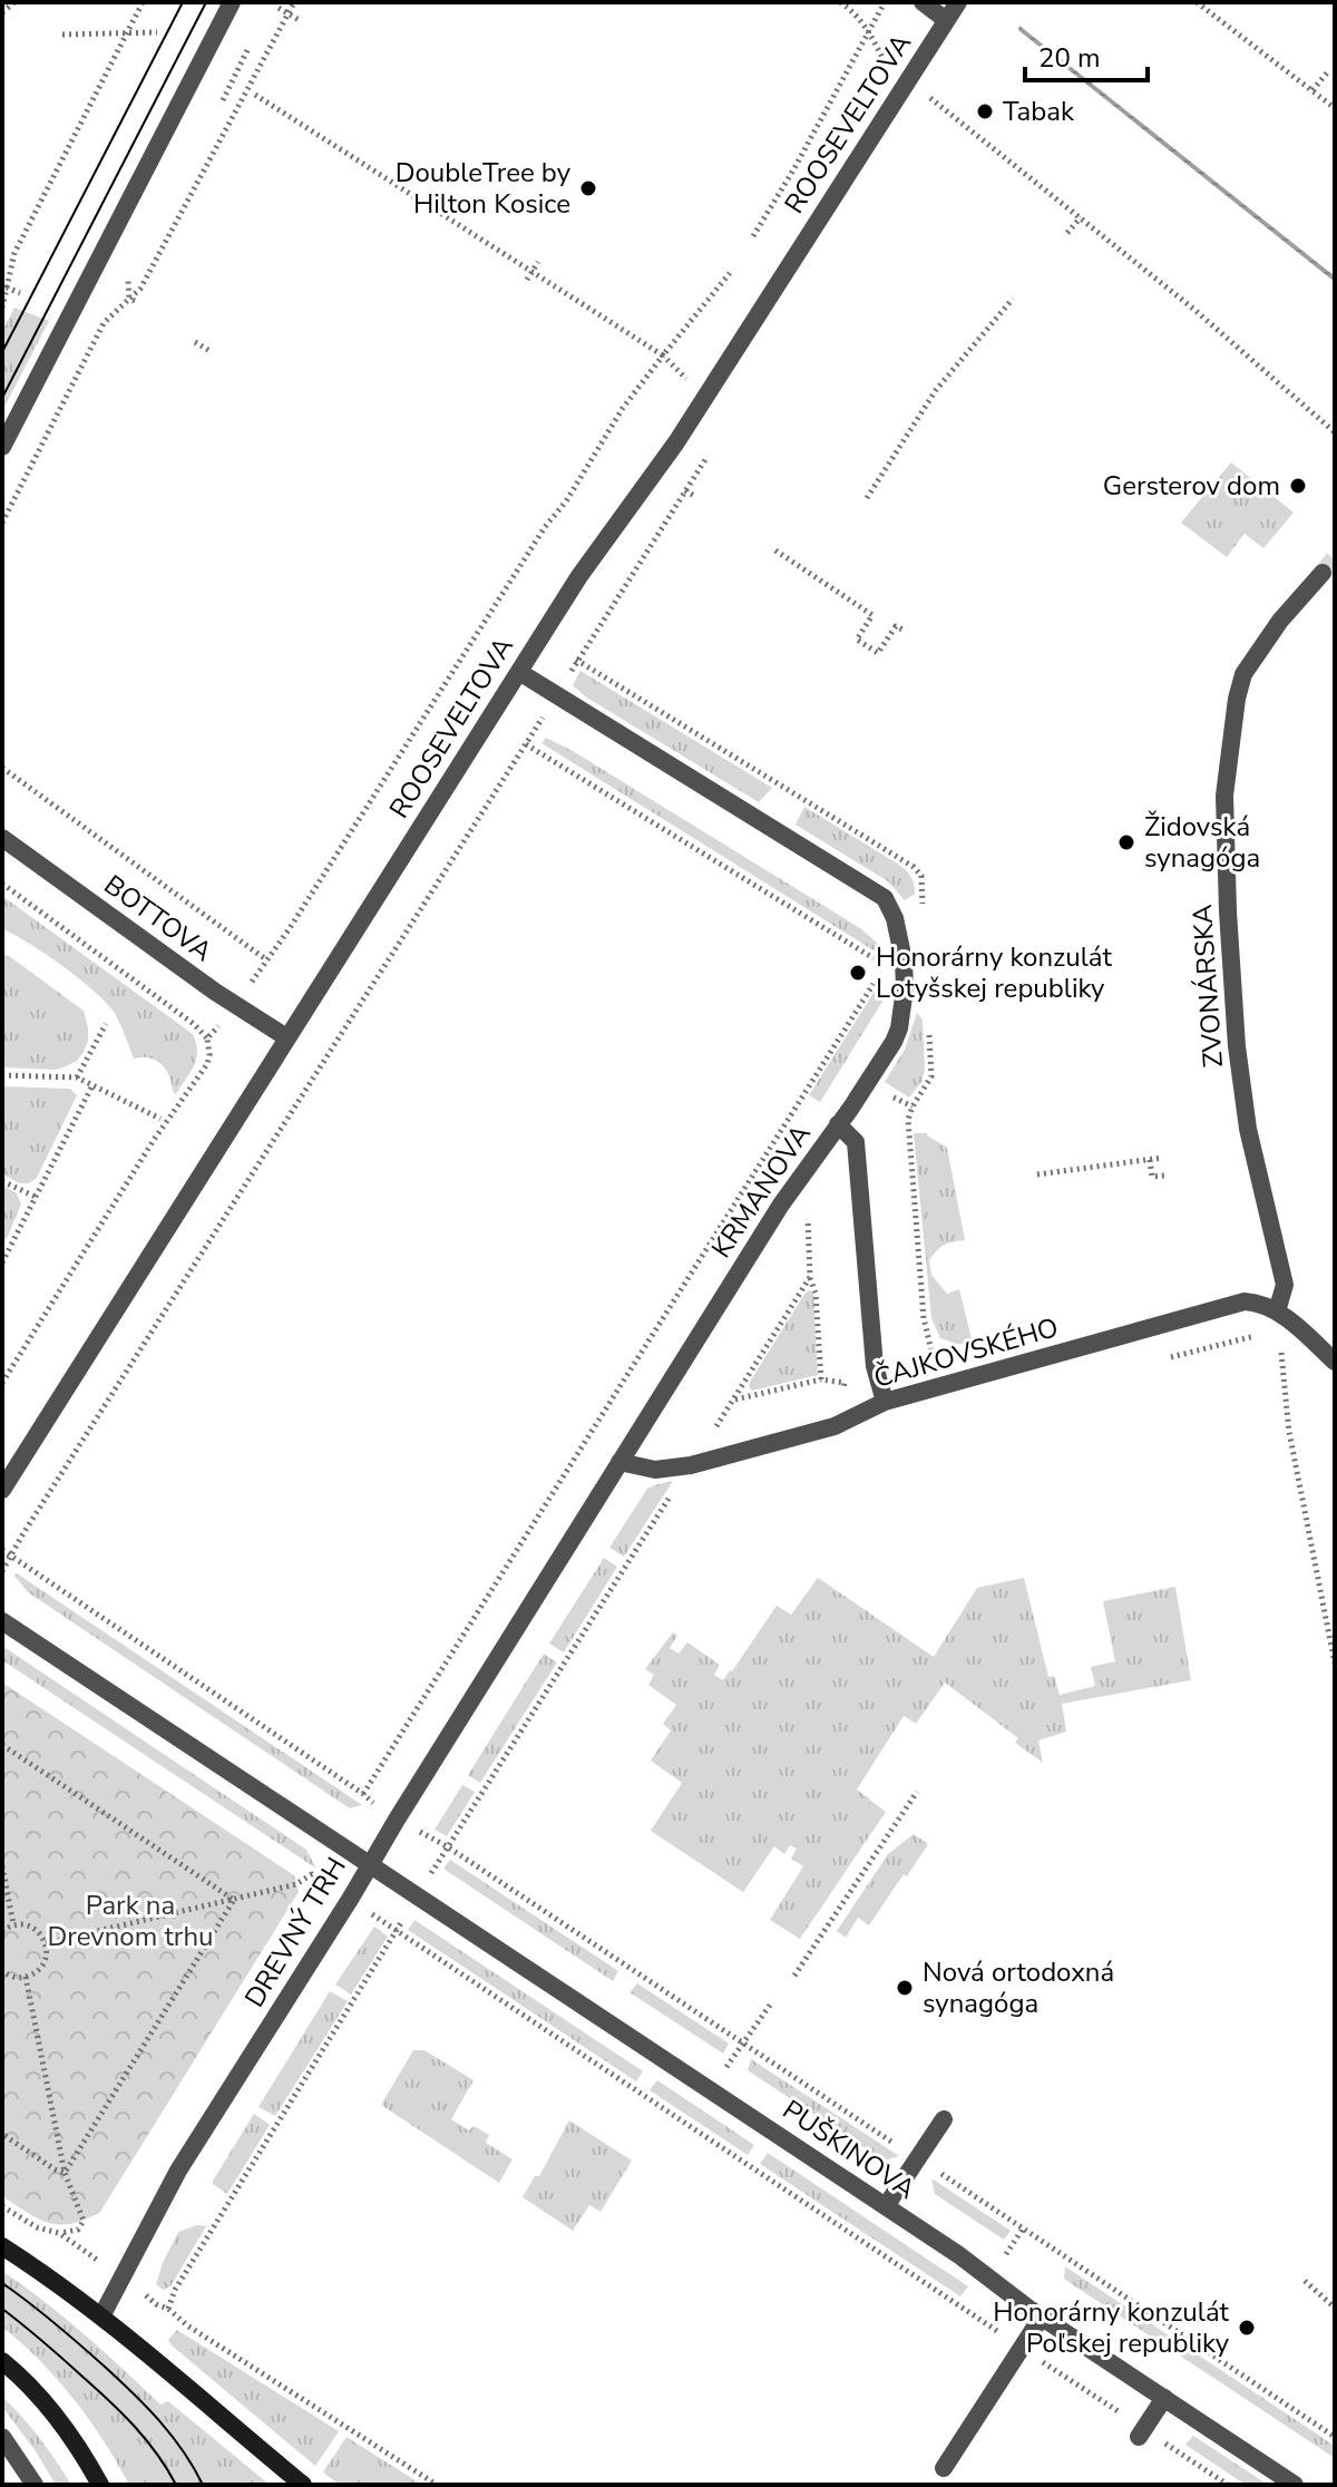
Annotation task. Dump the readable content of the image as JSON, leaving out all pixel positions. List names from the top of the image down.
{
  "streets": {
    "street": [
      "ROOSEVELTOVA",
      "BOTTOVA",
      "ZVONÁRSKA",
      "KRMANOVA",
      "ČAJKOVSKÉHO",
      "DREVNÝ TRH",
      "PUŠKINOVA"
    ]
  },
  "crossings": [
    ["ROOSEVELTOVA", "BOTTOVA"],
    ["ROOSEVELTOVA", "KRMANOVA"],
    ["ZVONÁRSKA", "ČAJKOVSKÉHO"],
    ["KRMANOVA", "ČAJKOVSKÉHO"],
    ["KRMANOVA", "DREVNÝ TRH"],
    ["KRMANOVA", "PUŠKINOVA"],
    ["DREVNÝ TRH", "PUŠKINOVA"]
  ],
  "parks": ["Park na Drevnom trhu"],
  "places": [
    "Tabak",
    "DoubleTree by Hilton Kosice",
    "Gersterov dom",
    "Židovská synagóga",
    "Honorárny konzulát Lotyšskej republiky",
    "Nová ortodoxná synagóga",
    "Honorárny konzulát Poľskej republiky"
  ],
  "scale_bar": "20 m"
}
